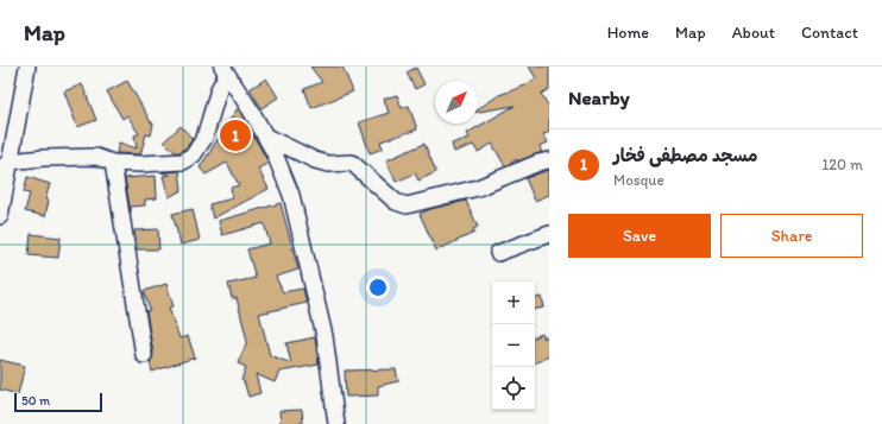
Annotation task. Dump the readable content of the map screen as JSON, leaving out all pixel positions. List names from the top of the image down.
{
  "scale_bar": "50 m",
  "north": "top right",
  "page": {
    "header": "Map",
    "nav": [
      "Home",
      "Map",
      "About",
      "Contact"
    ],
    "heading": "Nearby",
    "pins": "1",
    "list": [
      {
        "mark": "1",
        "name": "مسجد مصطفى فخار",
        "note": "Mosque",
        "value": "120 m"
      }
    ],
    "buttons": ["Save", "Share"],
    "map_buttons": ["+", "−"],
    "scale": "50 m"
  }
}
